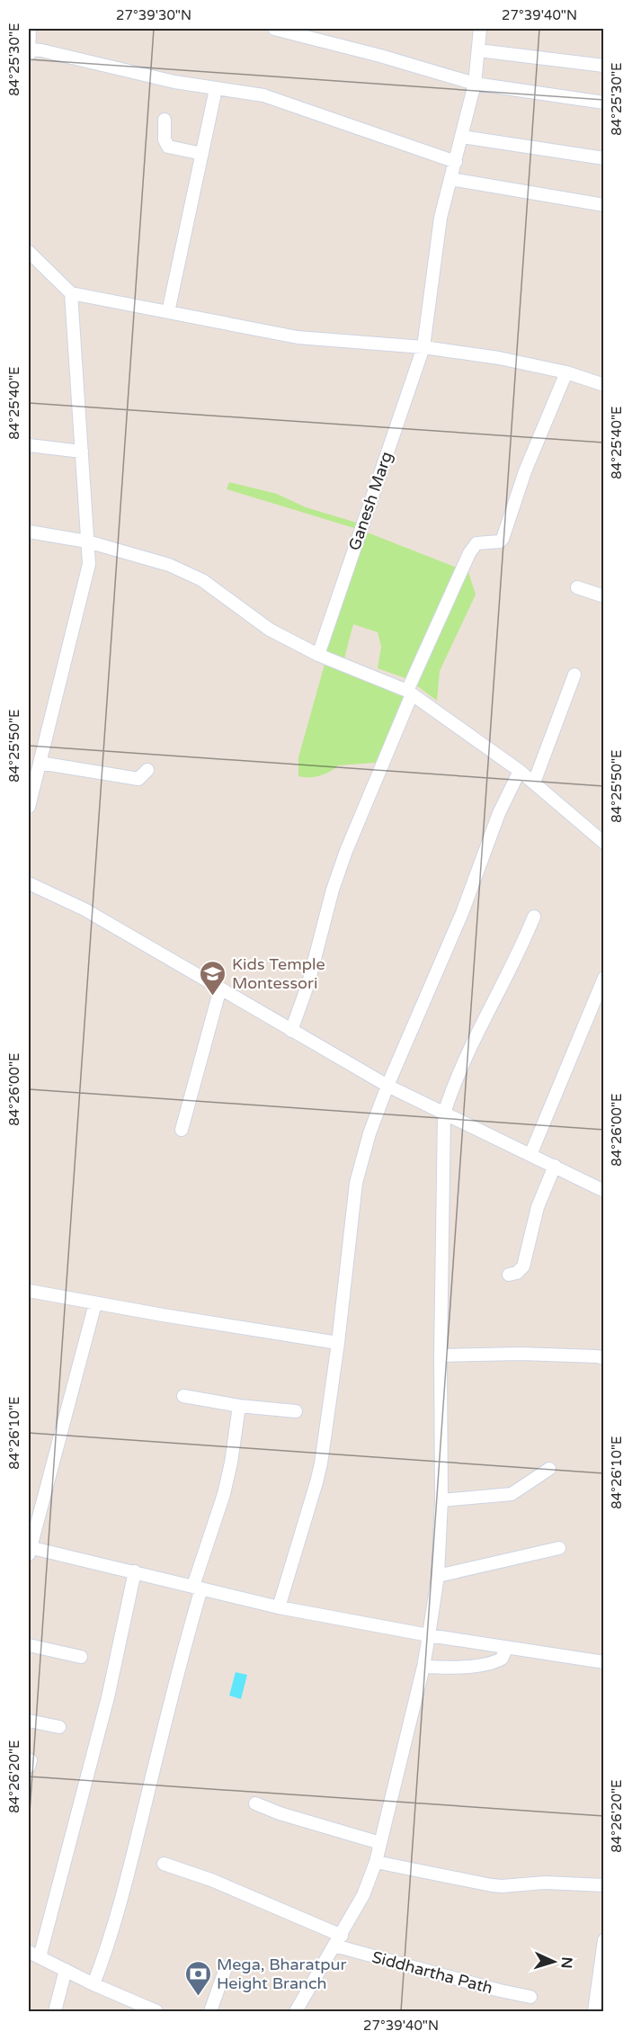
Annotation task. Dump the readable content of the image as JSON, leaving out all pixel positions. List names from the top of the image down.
{
  "streets": {
    "street": ["Ganesh Marg", "Siddhartha Path"]
  },
  "places": {
    "school or university": ["Kids Temple Montessori"],
    "bank": ["Mega, Bharatpur Height Branch"]
  },
  "north": "right",
  "coordinates": [
    "27°39'30\"N",
    "27°39'40\"N",
    "84°25'30\"E",
    "84°25'40\"E",
    "84°25'50\"E",
    "84°26'00\"E",
    "84°26'10\"E",
    "84°26'20\"E"
  ]
}
